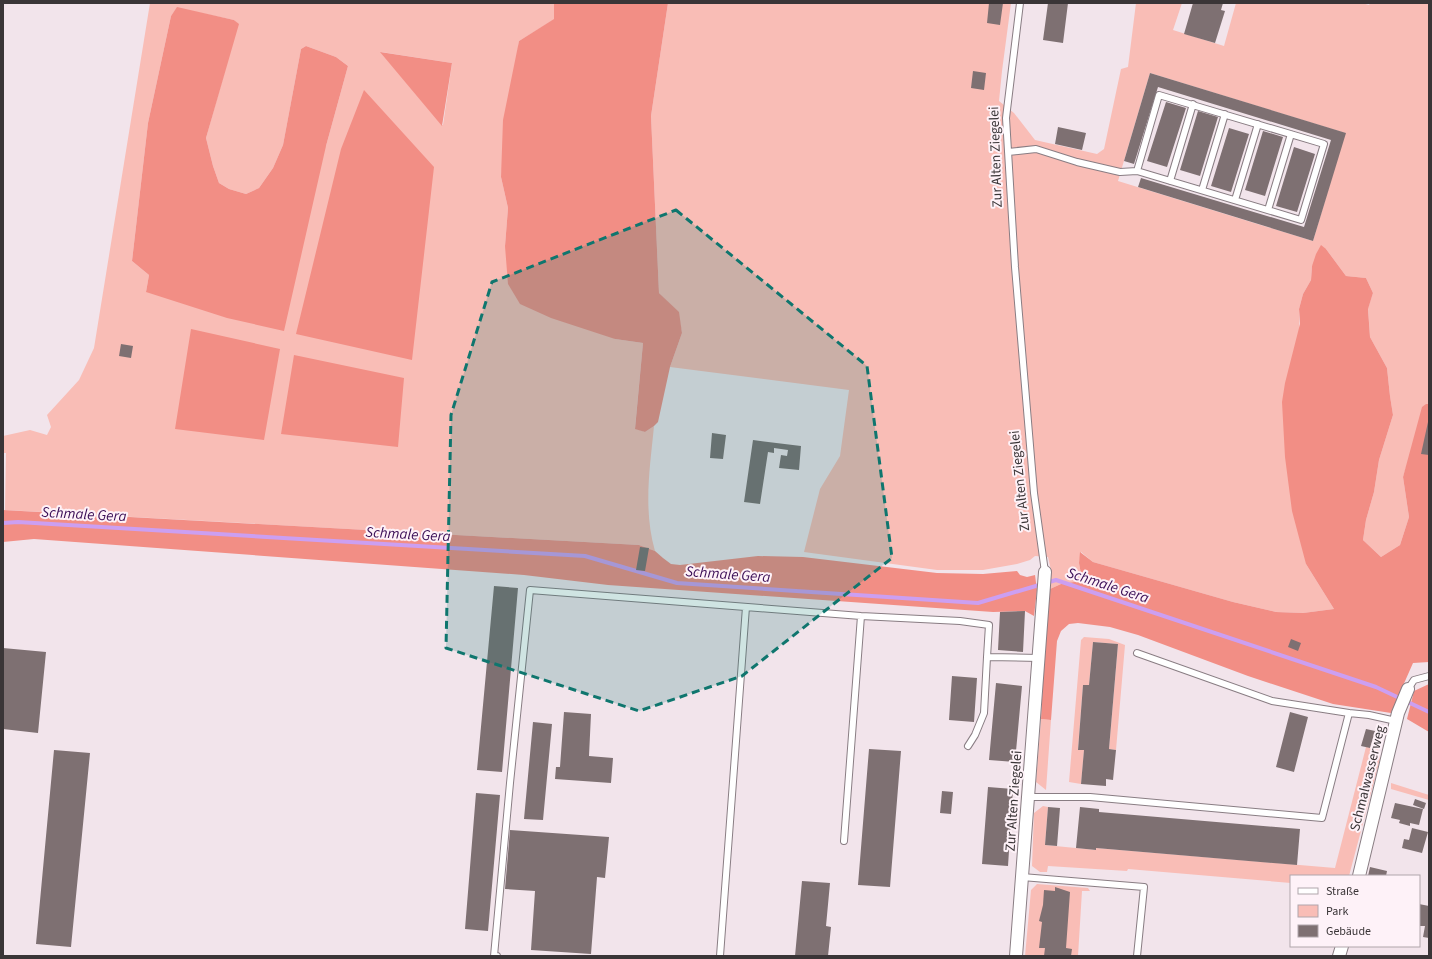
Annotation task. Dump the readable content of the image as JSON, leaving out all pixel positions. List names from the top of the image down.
{
  "streets": {
    "street": ["Zur Alten Ziegelei", "Schmalwasserweg"]
  },
  "water": ["Schmale Gera"],
  "legend": ["Straße", "Park", "Gebäude"]
}
